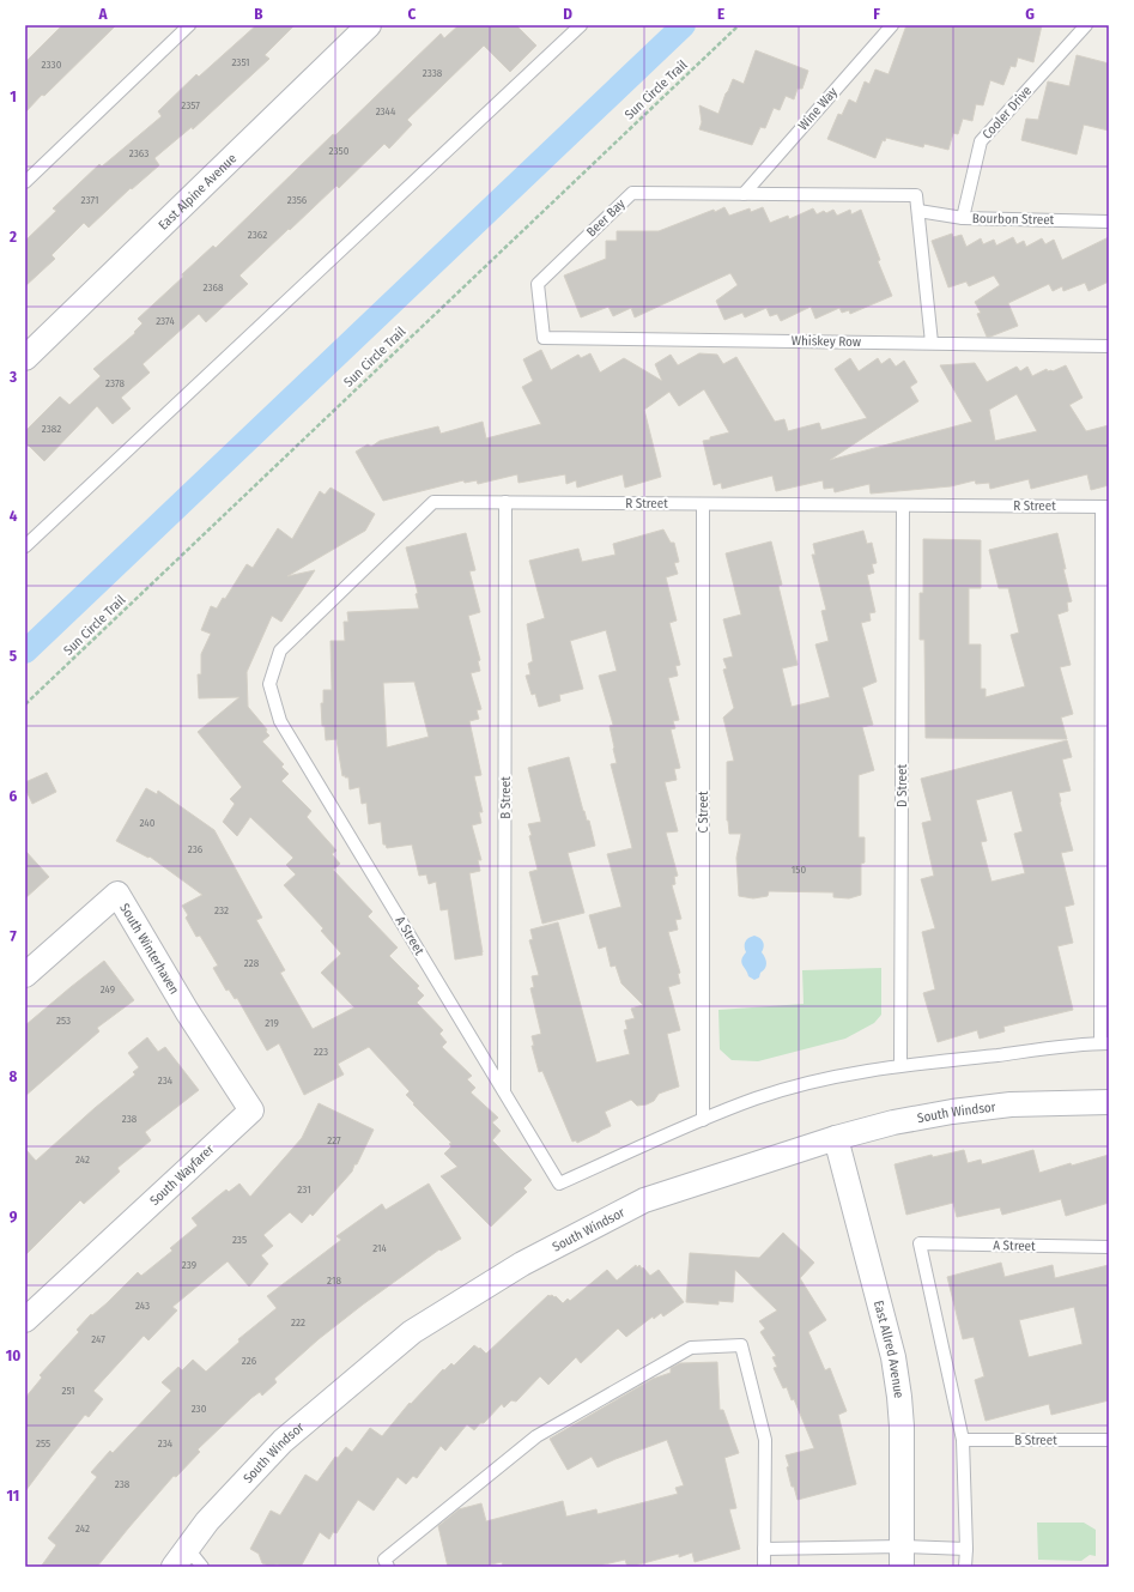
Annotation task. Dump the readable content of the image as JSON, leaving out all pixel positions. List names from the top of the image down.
{
  "streets": {
    "street": [
      "East Alpine Avenue",
      "South Winterhaven",
      "South Windsor",
      "South Wayfarer",
      "East Allred Avenue"
    ],
    "lane": [
      "Wine Way",
      "Cooler Drive",
      "Beer Bay",
      "Bourbon Street",
      "Whiskey Row",
      "R Street",
      "D Street",
      "B Street",
      "C Street",
      "A Street"
    ],
    "path": ["Sun Circle Trail"]
  },
  "crossings": [
    ["Wine Way", "Beer Bay"],
    ["Cooler Drive", "Bourbon Street"],
    ["Beer Bay", "Whiskey Row"],
    ["R Street", "D Street"],
    ["R Street", "B Street"],
    ["R Street", "C Street"],
    ["R Street", "A Street"],
    ["B Street", "A Street"],
    ["C Street", "A Street"],
    ["South Winterhaven", "South Wayfarer"],
    ["South Windsor", "East Allred Avenue"]
  ],
  "house_numbers": [
    "2351",
    "2330",
    "2338",
    "2357",
    "2344",
    "2350",
    "2363",
    "2371",
    "2356",
    "2362",
    "2368",
    "2374",
    "2378",
    "2382",
    "240",
    "236",
    "150",
    "232",
    "228",
    "249",
    "253",
    "219",
    "223",
    "234",
    "238",
    "227",
    "242",
    "231",
    "235",
    "214",
    "239",
    "218",
    "243",
    "222",
    "247",
    "226",
    "251",
    "230",
    "255",
    "234",
    "238",
    "242"
  ],
  "grid": {
    "columns": [
      "A",
      "B",
      "C",
      "D",
      "E",
      "F",
      "G"
    ],
    "rows": [
      "1",
      "2",
      "3",
      "4",
      "5",
      "6",
      "7",
      "8",
      "9",
      "10",
      "11"
    ]
  }
}
